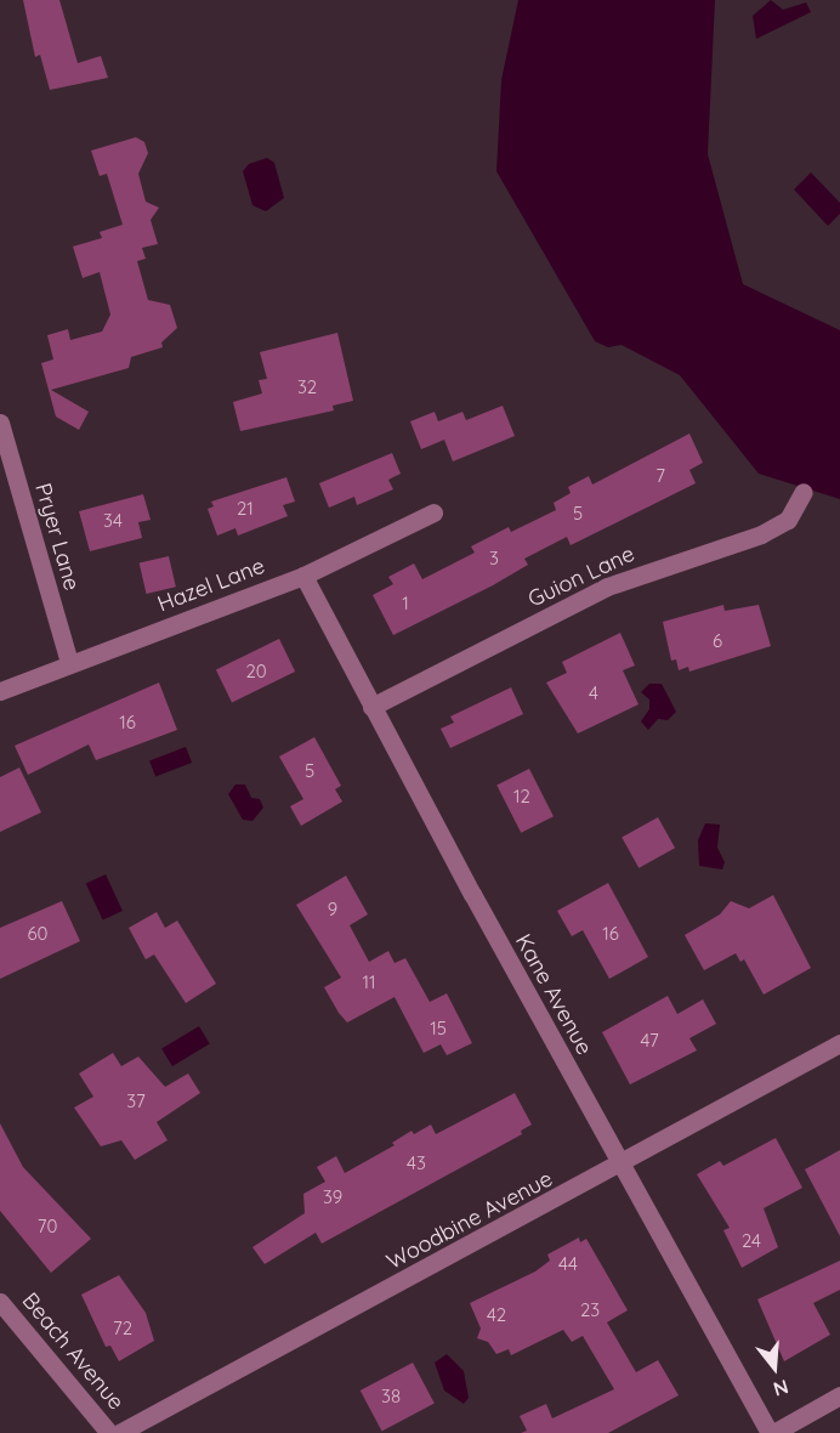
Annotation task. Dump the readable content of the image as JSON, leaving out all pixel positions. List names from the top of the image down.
{
  "streets": {
    "street": [
      "Pryer Lane",
      "Guion Lane",
      "Hazel Lane",
      "Kane Avenue",
      "Woodbine Avenue",
      "Beach Avenue"
    ]
  },
  "crossings": [
    ["Pryer Lane", "Hazel Lane"],
    ["Guion Lane", "Kane Avenue"],
    ["Hazel Lane", "Kane Avenue"],
    ["Kane Avenue", "Woodbine Avenue"]
  ],
  "house_numbers": [
    "32",
    "7",
    "21",
    "5",
    "34",
    "3",
    "1",
    "6",
    "20",
    "4",
    "16",
    "5",
    "12",
    "9",
    "60",
    "16",
    "11",
    "15",
    "47",
    "37",
    "43",
    "39",
    "70",
    "24",
    "44",
    "23",
    "42",
    "72",
    "38"
  ],
  "north": "bottom"
}
